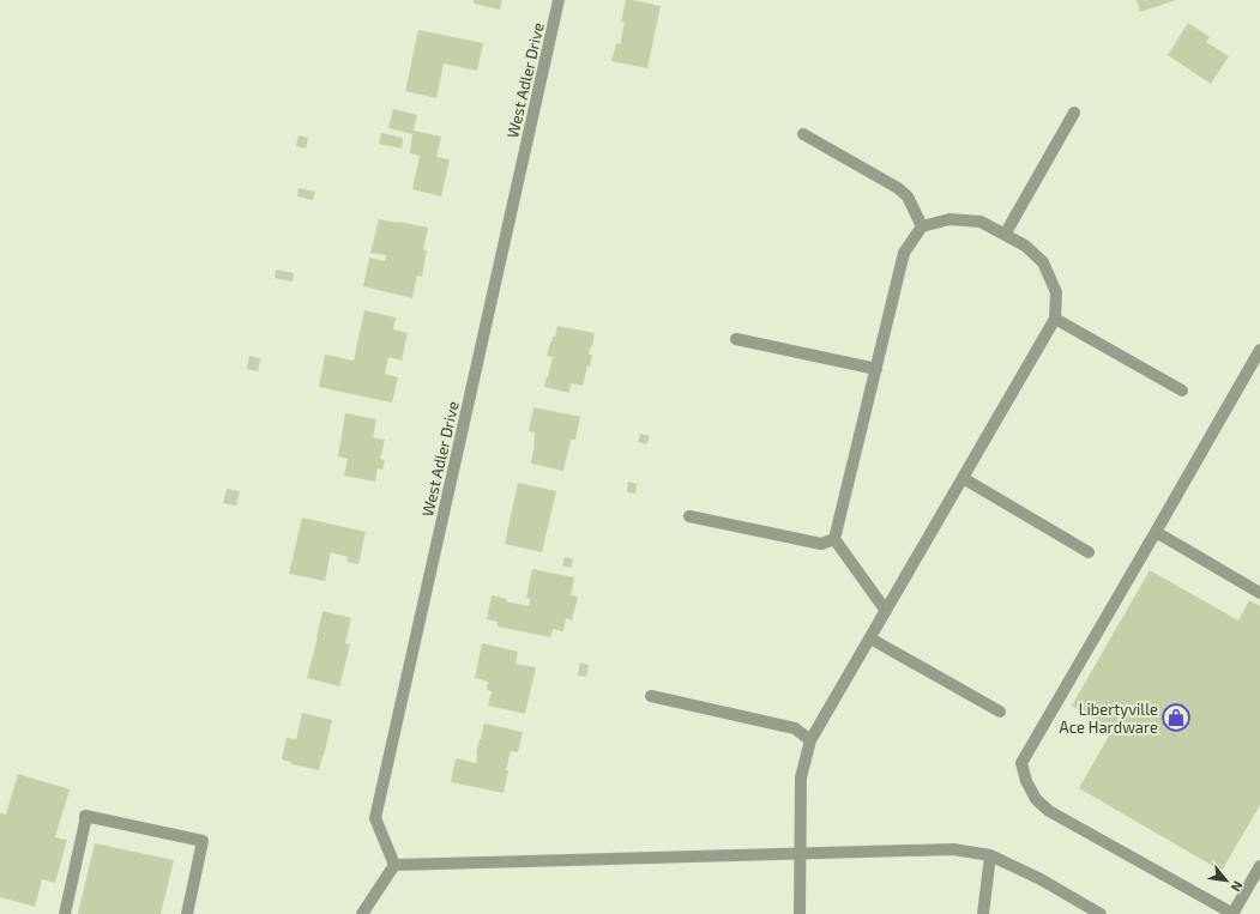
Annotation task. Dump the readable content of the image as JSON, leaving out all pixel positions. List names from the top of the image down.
{
  "streets": {
    "street": ["West Adler Drive"]
  },
  "places": {
    "shop": ["Libertyville Ace Hardware"]
  },
  "north": "bottom right"
}
